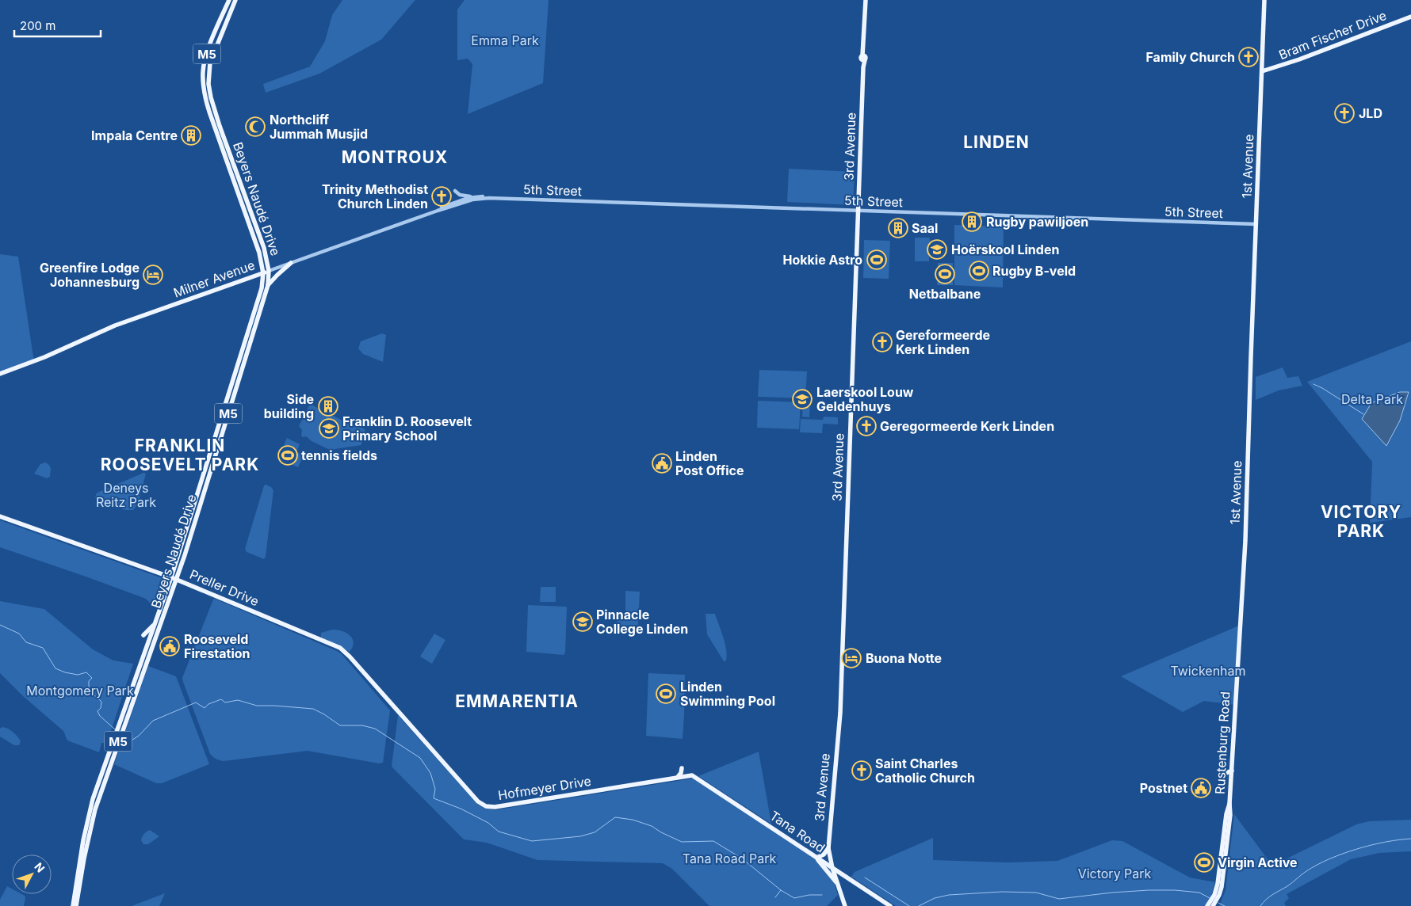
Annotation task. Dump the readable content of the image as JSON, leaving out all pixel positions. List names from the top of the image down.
{
  "streets": {
    "main road": [
      "Bram Fischer Drive",
      "M5",
      "3rd Avenue",
      "1st Avenue",
      "Beyers Naudé Drive",
      "Milner Avenue",
      "Preller Drive",
      "Rustenburg Road",
      "Hofmeyer Drive",
      "Tana Road"
    ],
    "street": ["5th Street"]
  },
  "crossings": [
    ["Bram Fischer Drive", "1st Avenue"],
    ["3rd Avenue", "5th Street"],
    ["3rd Avenue", "Tana Road"],
    ["1st Avenue", "5th Street"],
    ["1st Avenue", "Rustenburg Road"],
    ["5th Street", "Milner Avenue"],
    ["Beyers Naudé Drive", "Milner Avenue"],
    ["Beyers Naudé Drive", "Preller Drive"],
    ["Preller Drive", "Hofmeyer Drive"],
    ["Hofmeyer Drive", "Tana Road"]
  ],
  "districts": [
    "LINDEN",
    "MONTROUX",
    "FRANKLIN ROOSEVELT PARK",
    "VICTORY PARK",
    "EMMARENTIA"
  ],
  "parks": [
    "Emma Park",
    "Delta Park",
    "Deneys Reitz Park",
    "Twickenham",
    "Montgomery Park",
    "Tana Road Park",
    "Victory Park"
  ],
  "places": {
    "church": [
      "Family Church",
      "JLD",
      "Trinity Methodist Church Linden",
      "Gereformeerde Kerk Linden",
      "Geregormeerde Kerk Linden",
      "Saint Charles Catholic Church"
    ],
    "mosque": ["Northcliff Jummah Musjid"],
    "building": [
      "Impala Centre",
      "Rugby pawiljoen",
      "Saal",
      "Side building"
    ],
    "school or university": [
      "Hoërskool Linden",
      "Laerskool Louw Geldenhuys",
      "Franklin D. Roosevelt Primary School",
      "Pinnacle College Linden"
    ],
    "sports": [
      "Hokkie Astro",
      "Rugby B-veld",
      "Netbalbane",
      "tennis fields",
      "Linden Swimming Pool",
      "Virgin Active"
    ],
    "hotel": ["Greenfire Lodge Johannesburg", "Buona Notte"],
    "public building": ["Linden Post Office", "Rooseveld Firestation", "Postnet"]
  },
  "scale_bar": "200 m",
  "north": "top right"
}
